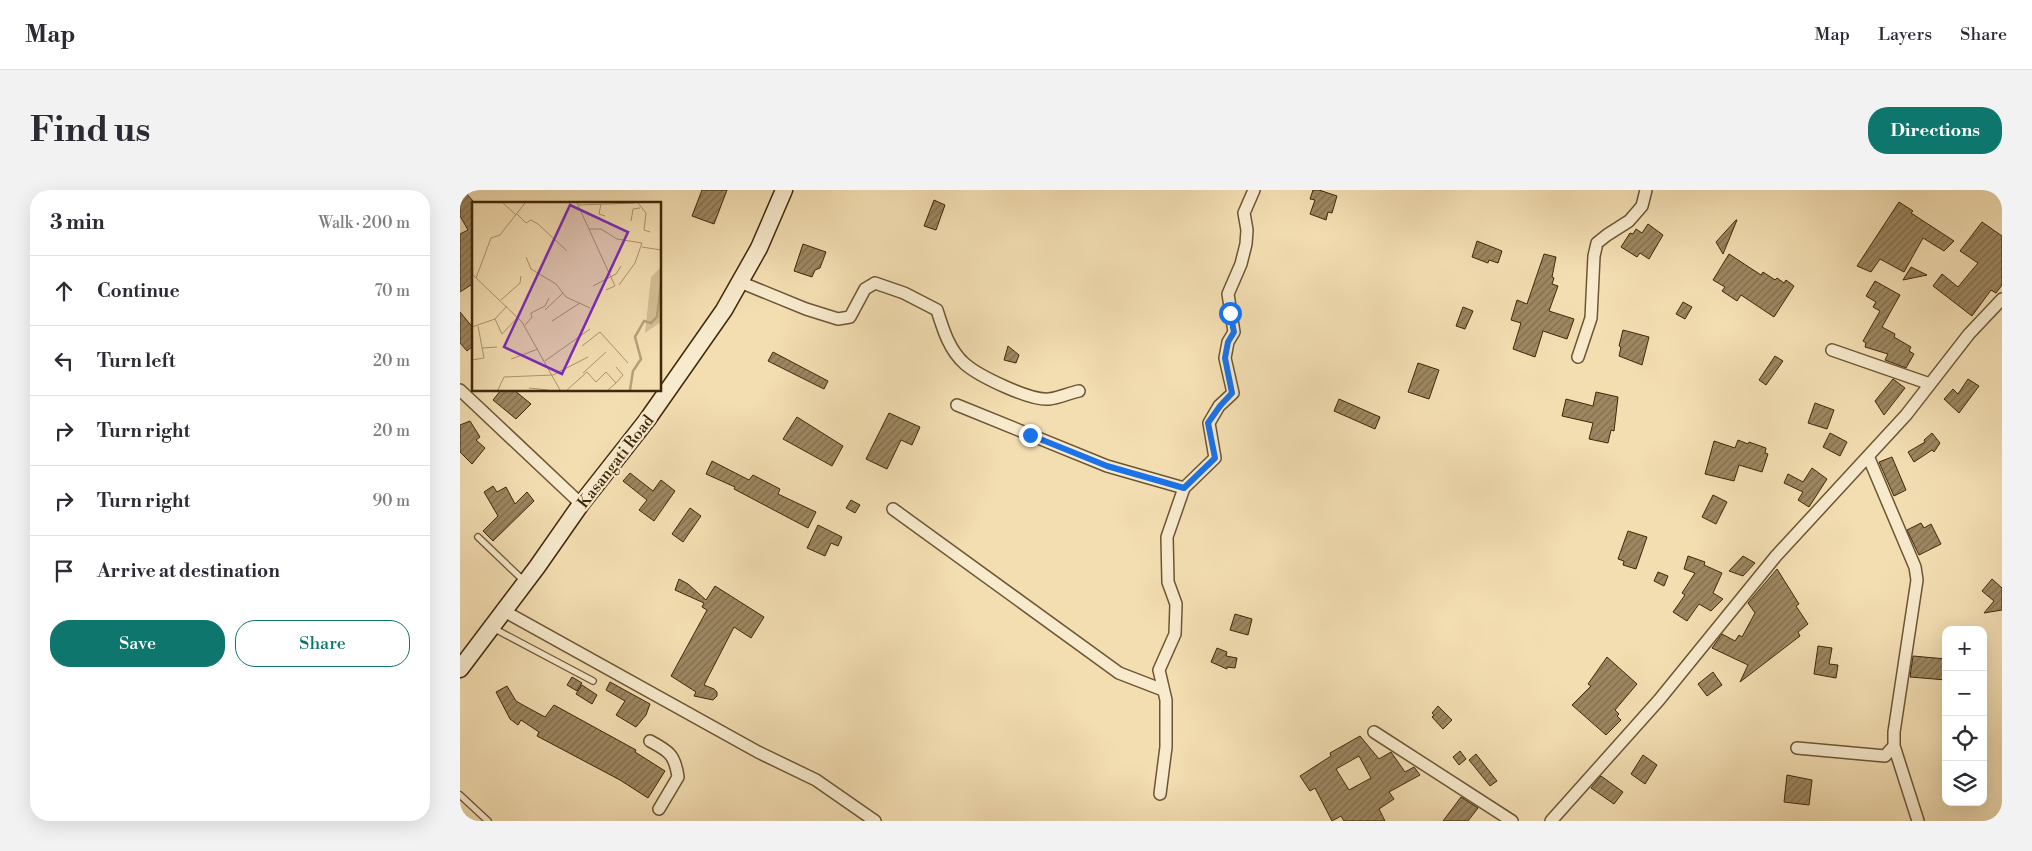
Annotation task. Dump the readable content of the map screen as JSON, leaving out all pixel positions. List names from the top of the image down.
{
  "streets": {
    "street": ["Kasangati Road"]
  },
  "page": {
    "header": "Map",
    "nav": ["Map", "Layers", "Share"],
    "buttons": [
      "Directions",
      ["Save", "Share"]
    ],
    "title": "Find us",
    "heading": ["3 min", "Walk · 200 m"],
    "list": [
      ["Continue", "70 m"],
      ["Turn left", "20 m"],
      ["Turn right", "20 m"],
      ["Turn right", "90 m"],
      "Arrive at destination"
    ],
    "map_buttons": ["+", "−"]
  }
}
